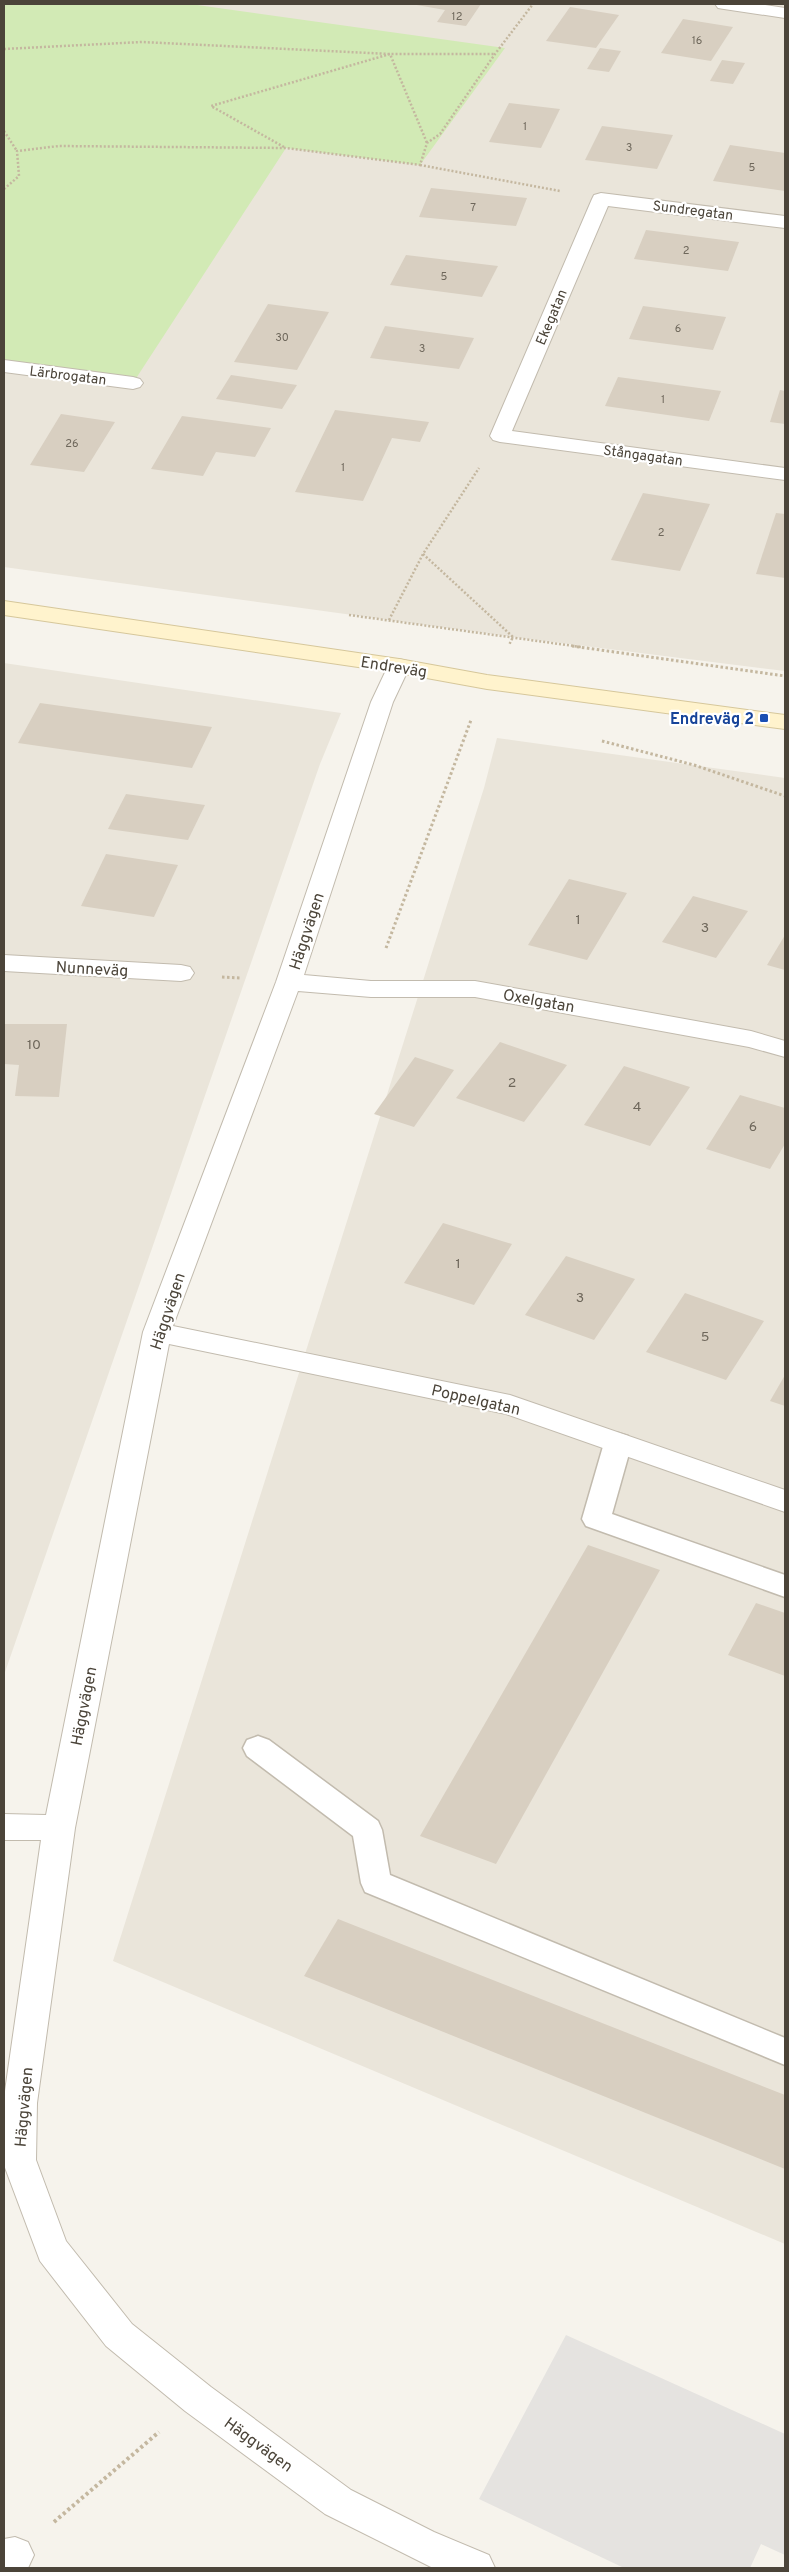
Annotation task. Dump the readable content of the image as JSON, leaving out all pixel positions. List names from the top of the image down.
{
  "streets": {
    "main road": ["Endreväg"],
    "street": [
      "Sundregatan",
      "Ekegatan",
      "Lärbrogatan",
      "Stångagatan",
      "Häggvägen",
      "Nunneväg",
      "Oxelgatan",
      "Poppelgatan"
    ]
  },
  "crossings": [
    ["Sundregatan", "Ekegatan"],
    ["Ekegatan", "Stångagatan"],
    ["Endreväg", "Häggvägen"],
    ["Häggvägen", "Oxelgatan"],
    ["Häggvägen", "Poppelgatan"]
  ],
  "places": {
    "transit": ["Endreväg 2"]
  },
  "house_numbers": [
    "12",
    "16",
    "1",
    "3",
    "5",
    "7",
    "2",
    "5",
    "6",
    "30",
    "3",
    "1",
    "26",
    "1",
    "2",
    "1",
    "3",
    "10",
    "2",
    "4",
    "6",
    "1",
    "3",
    "5"
  ]
}
